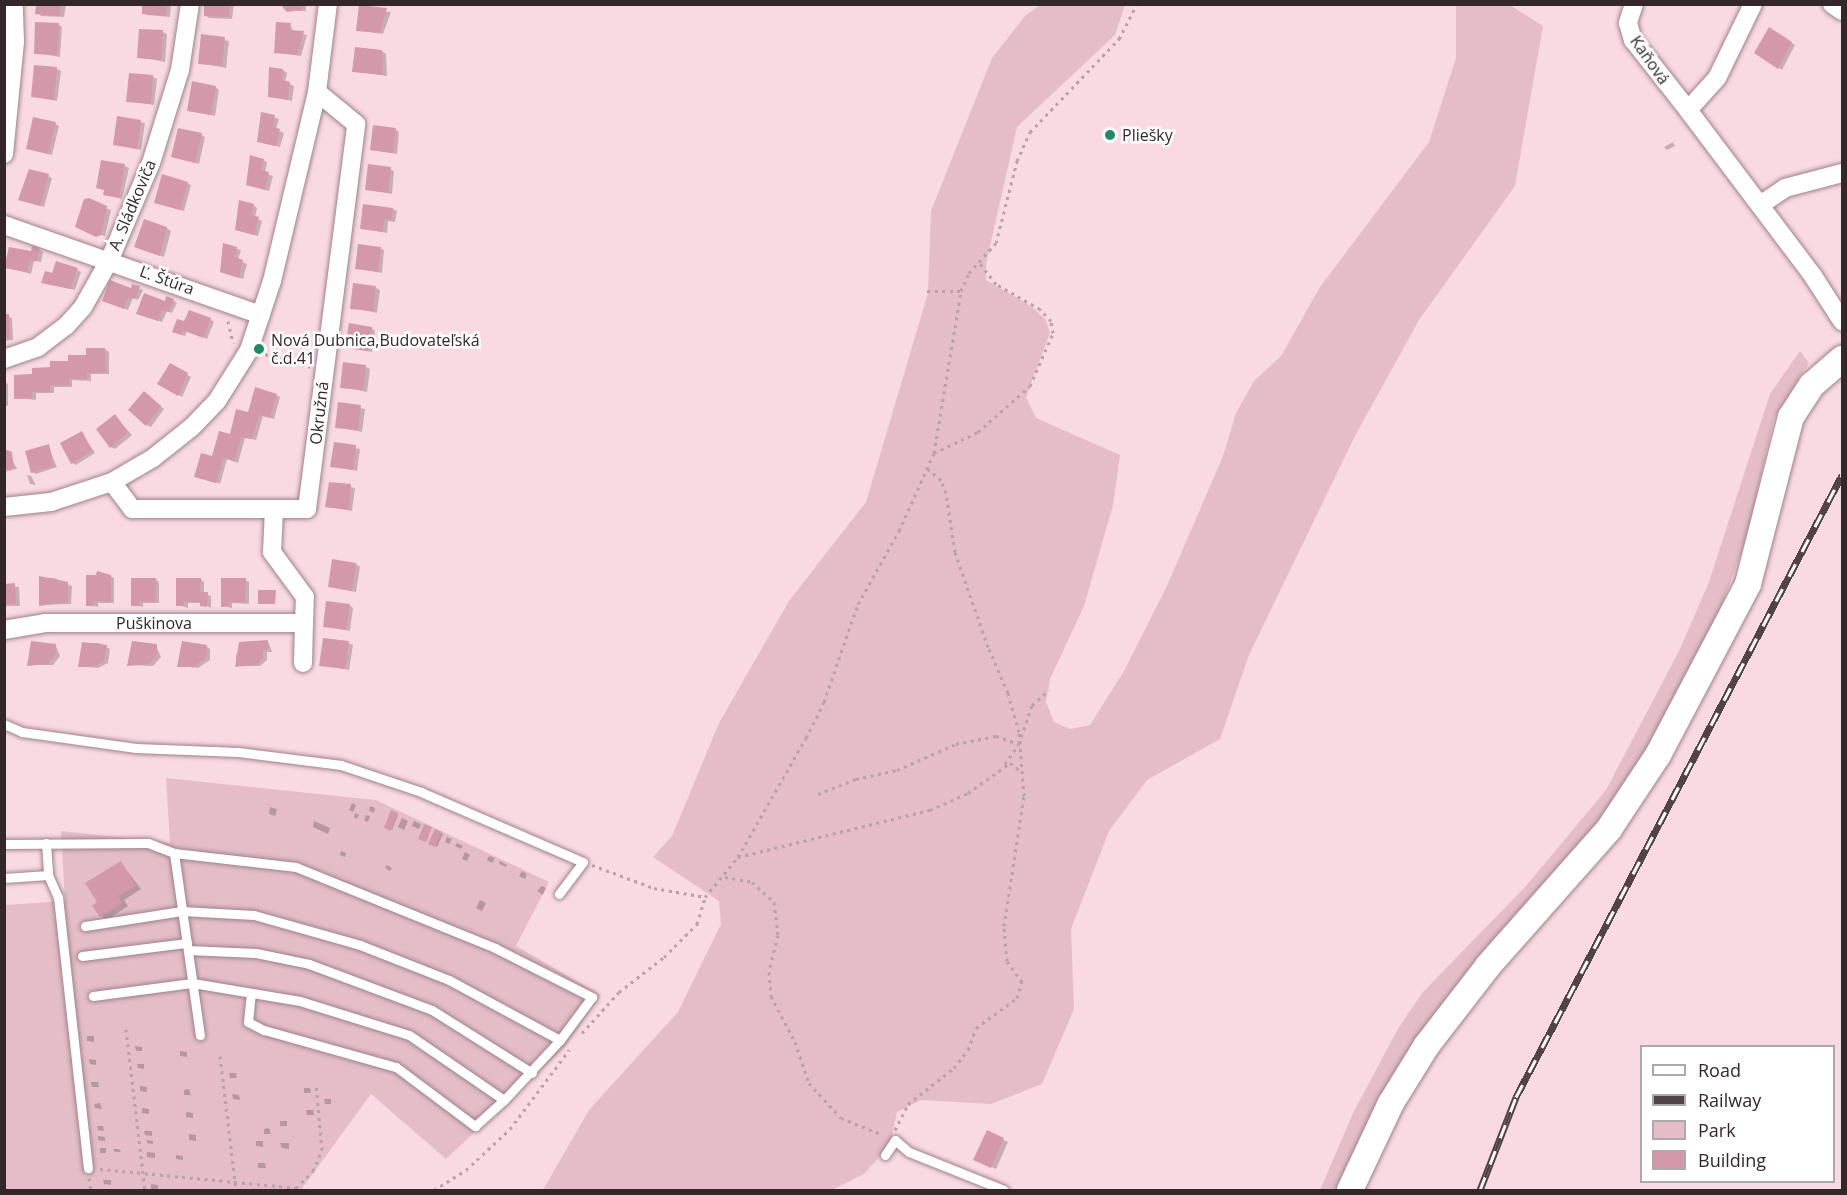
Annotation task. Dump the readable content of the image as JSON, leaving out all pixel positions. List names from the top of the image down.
{
  "streets": {
    "street": [
      "Kaňová",
      "A. Sládkoviča",
      "Ľ. Štúra",
      "Okružná",
      "Puškinova"
    ]
  },
  "crossings": [
    ["A. Sládkoviča", "Ľ. Štúra"]
  ],
  "places": ["Pliešky", "Nová Dubnica,Budovateľská č.d.41"],
  "legend": [
    "Road",
    "Railway",
    "Park",
    "Building"
  ]
}
